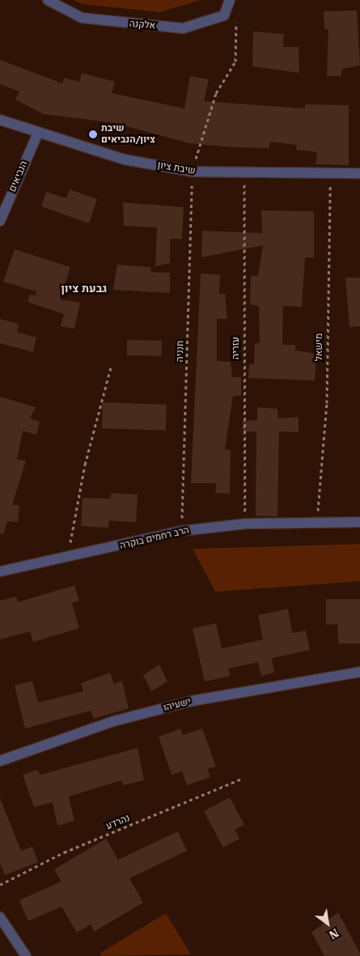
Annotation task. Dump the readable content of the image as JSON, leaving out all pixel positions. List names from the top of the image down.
{
  "streets": {
    "street": [
      "אלקנה",
      "שיבת ציון",
      "הנביאים",
      "הרב רחמים בוקרה",
      "ישעיהו"
    ],
    "path": [
      "מישאל",
      "עזריה",
      "חנניה",
      "נהרדע"
    ]
  },
  "crossings": [
    ["אלקנה", "חנניה"],
    ["שיבת ציון", "הנביאים"],
    ["שיבת ציון", "מישאל"],
    ["שיבת ציון", "עזריה"],
    ["שיבת ציון", "חנניה"],
    ["מישאל", "הרב רחמים בוקרה"],
    ["עזריה", "הרב רחמים בוקרה"],
    ["חנניה", "הרב רחמים בוקרה"]
  ],
  "districts": ["גבעת ציון"],
  "places": ["שיבת ציון/הנביאים"],
  "north": "bottom right"
}
